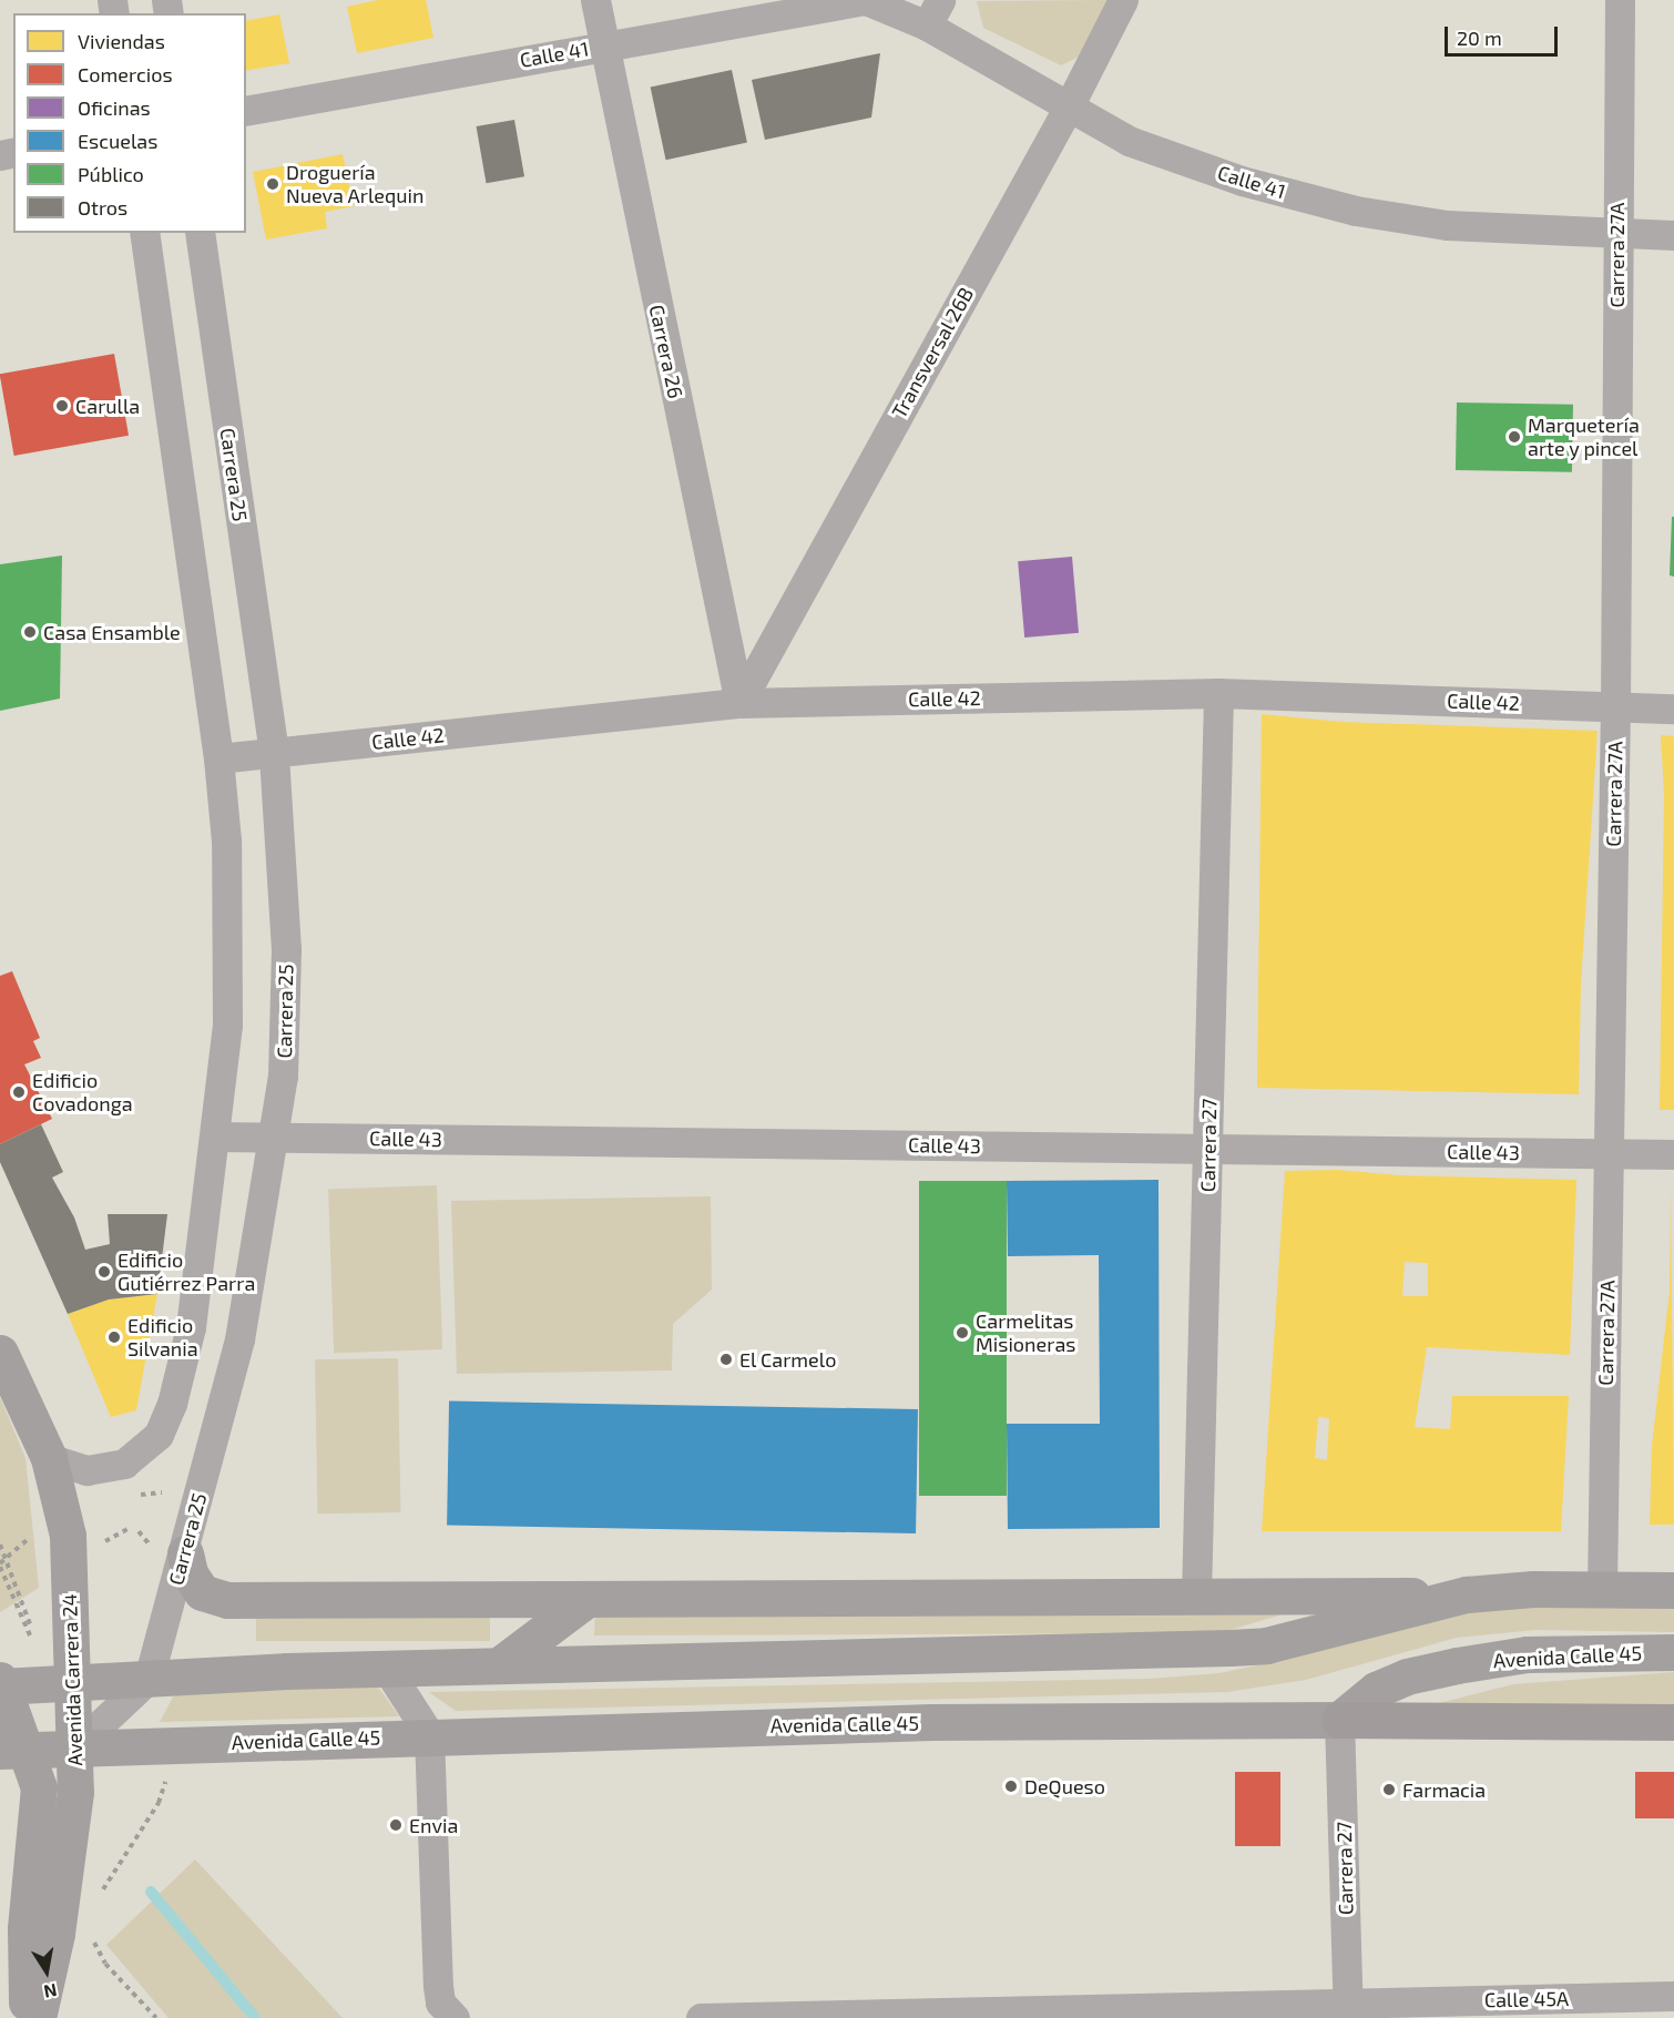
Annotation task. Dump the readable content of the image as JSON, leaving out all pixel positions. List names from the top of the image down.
{
  "streets": {
    "main road": ["Avenida Calle 45", "Avenida Carrera 24"],
    "street": [
      "Calle 41",
      "Carrera 27A",
      "Carrera 26",
      "Transversal 26B",
      "Carrera 25",
      "Calle 42",
      "Calle 43",
      "Carrera 27",
      "Calle 45A"
    ]
  },
  "crossings": [
    ["Calle 41", "Carrera 27A"],
    ["Calle 41", "Carrera 26"],
    ["Calle 41", "Transversal 26B"],
    ["Carrera 27A", "Calle 42"],
    ["Carrera 27A", "Calle 43"],
    ["Carrera 26", "Transversal 26B"],
    ["Carrera 26", "Calle 42"],
    ["Transversal 26B", "Calle 42"],
    ["Carrera 25", "Calle 42"],
    ["Carrera 25", "Calle 43"],
    ["Calle 42", "Carrera 27"],
    ["Calle 43", "Carrera 27"],
    ["Carrera 27", "Avenida Calle 45"],
    ["Carrera 27", "Calle 45A"],
    ["Avenida Calle 45", "Avenida Carrera 24"]
  ],
  "places": [
    "Droguería Nueva Arlequin",
    "Carulla",
    "Marquetería arte y pincel",
    "Casa Ensamble",
    "Edificio Covadonga",
    "Edificio Gutiérrez Parra",
    "Carmelitas Misioneras",
    "Edificio Silvania",
    "El Carmelo",
    "DeQueso",
    "Farmacia",
    "Envia"
  ],
  "legend": [
    "Viviendas",
    "Comercios",
    "Oficinas",
    "Escuelas",
    "Público",
    "Otros"
  ],
  "scale_bar": "20 m",
  "north": "bottom"
}
